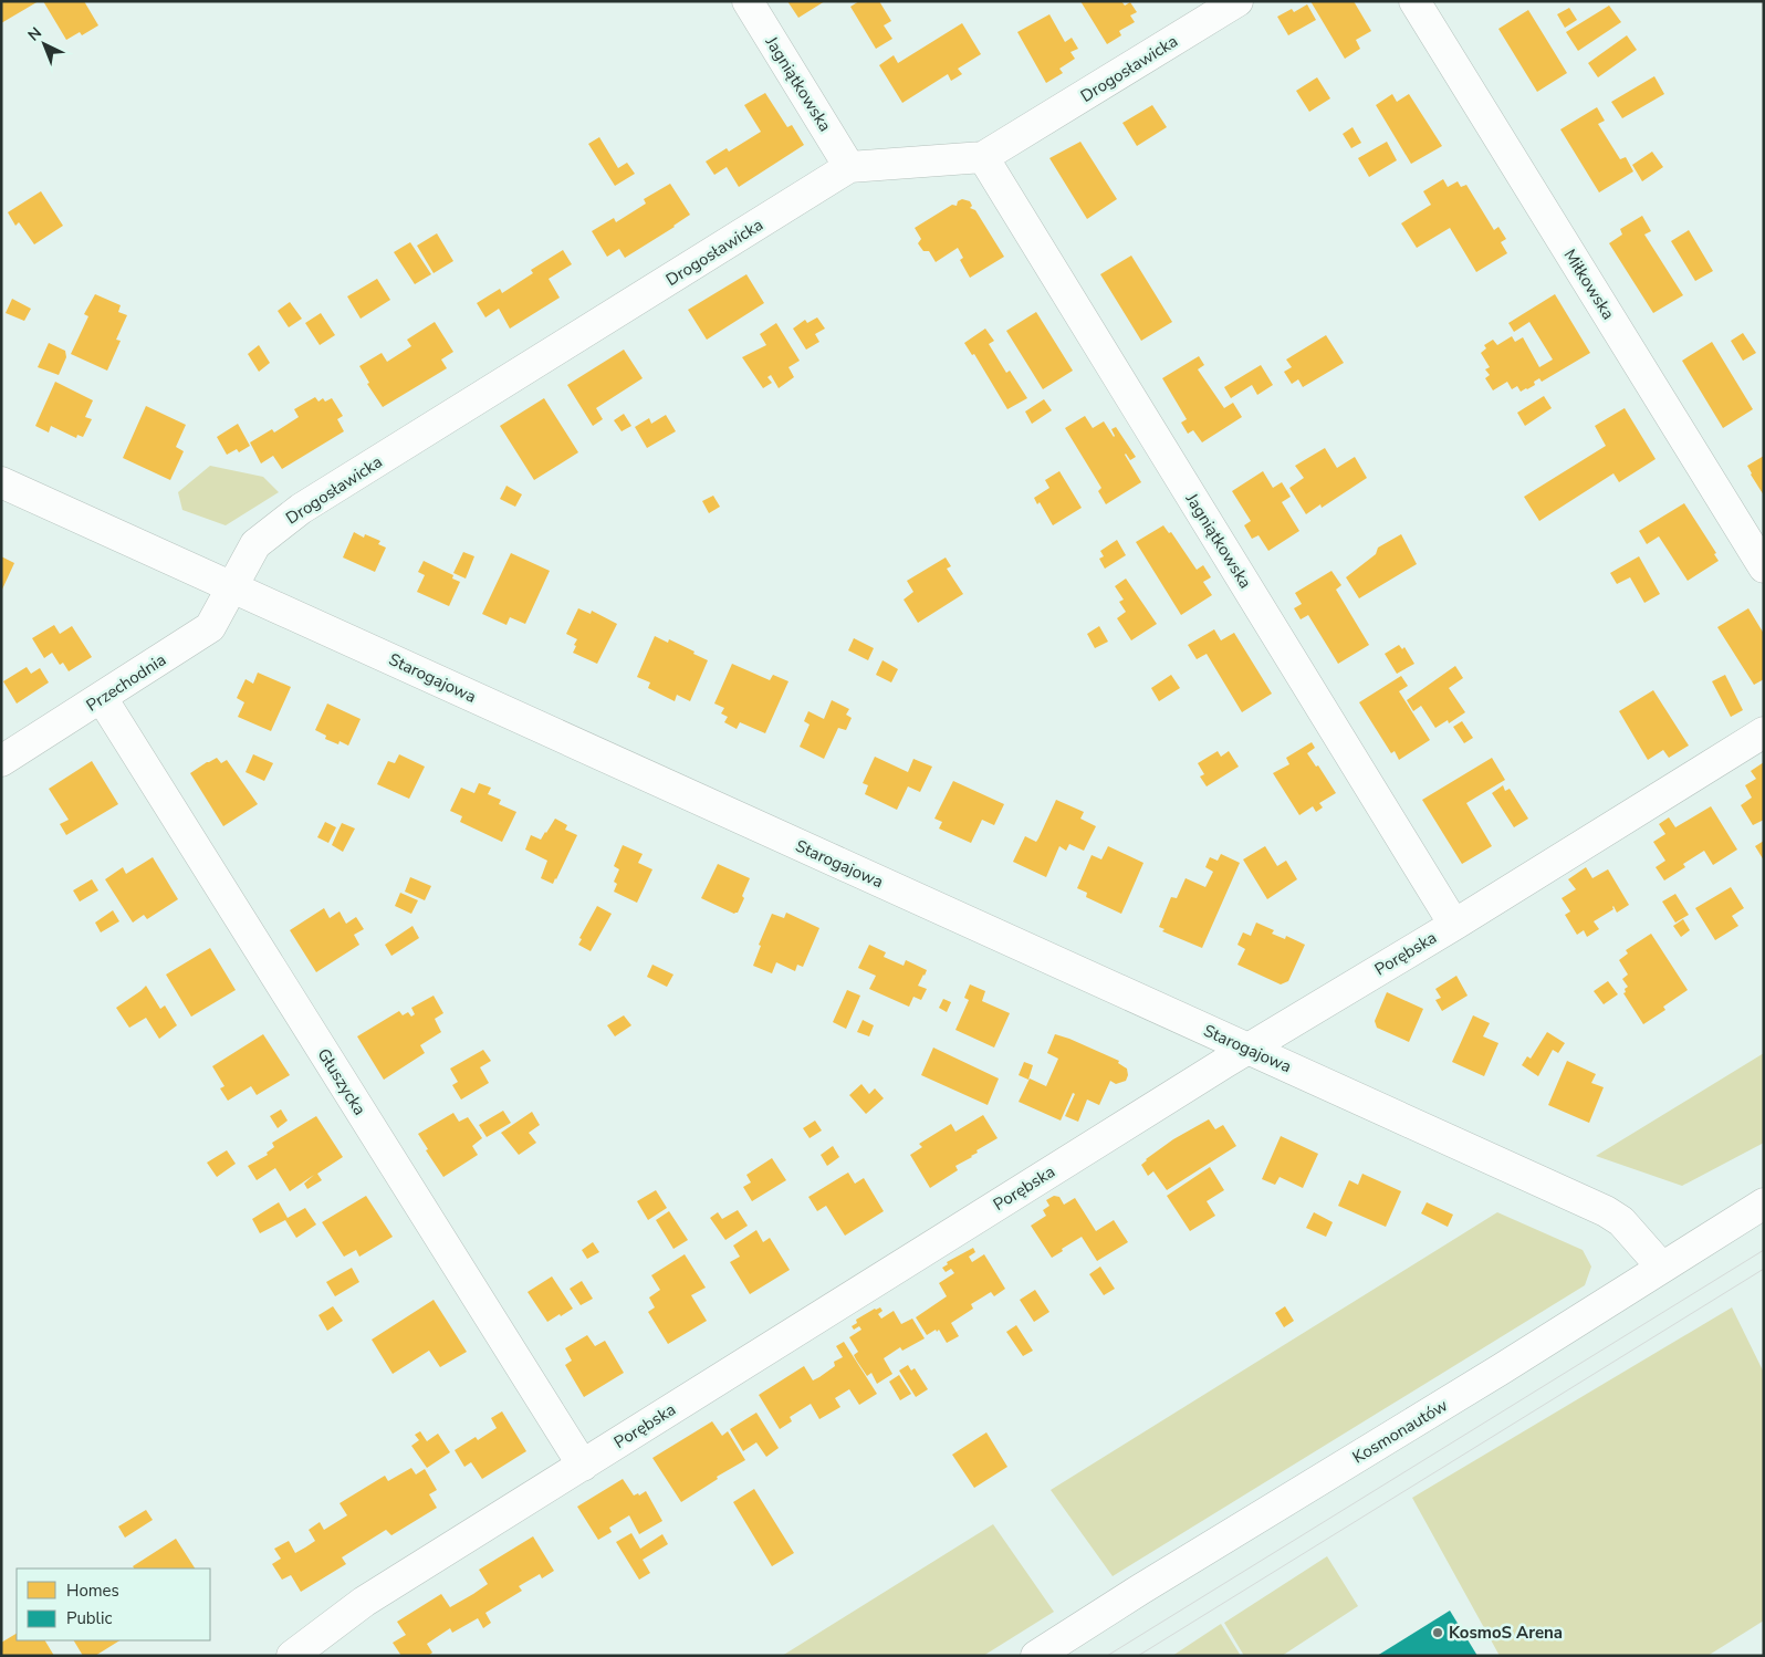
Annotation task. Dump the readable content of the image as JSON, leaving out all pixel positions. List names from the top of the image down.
{
  "streets": {
    "street": [
      "Drogosławicka",
      "Jagniątkowska",
      "Miłkowska",
      "Starogajowa",
      "Przechodnia",
      "Porębska",
      "Głuszycka",
      "Kosmonautów"
    ]
  },
  "crossings": [
    ["Drogosławicka", "Jagniątkowska"],
    ["Drogosławicka", "Starogajowa"],
    ["Drogosławicka", "Przechodnia"],
    ["Jagniątkowska", "Porębska"],
    ["Starogajowa", "Przechodnia"],
    ["Starogajowa", "Porębska"],
    ["Starogajowa", "Kosmonautów"],
    ["Przechodnia", "Głuszycka"],
    ["Porębska", "Głuszycka"]
  ],
  "places": ["KosmoS Arena"],
  "legend": ["Homes", "Public"],
  "north": "top left"
}
